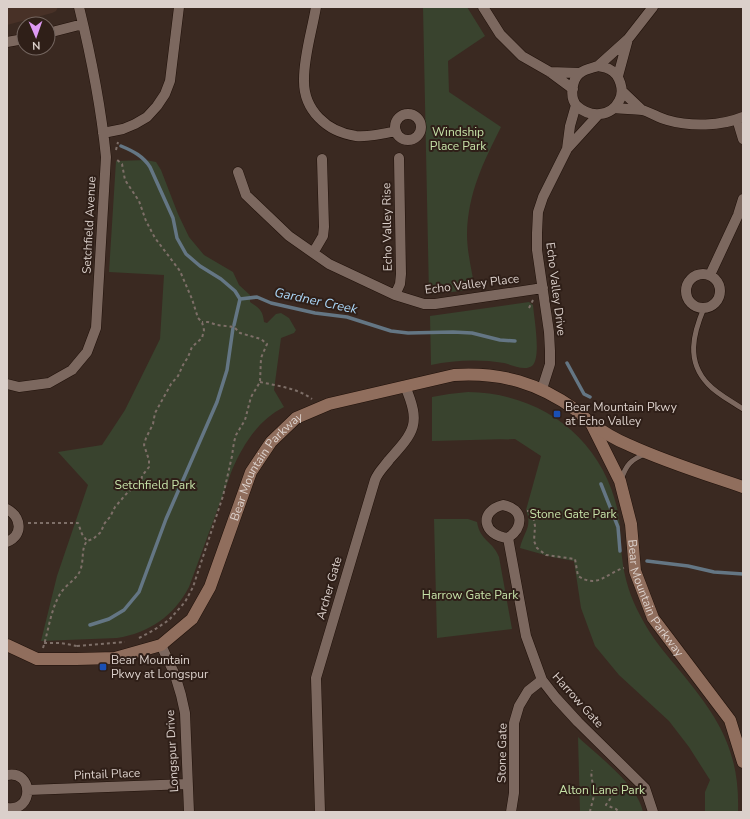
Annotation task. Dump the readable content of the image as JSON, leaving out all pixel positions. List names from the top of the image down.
{
  "streets": {
    "street": [
      "Setchfield Avenue",
      "Echo Valley Rise",
      "Echo Valley Place",
      "Echo Valley Drive",
      "Bear Mountain Parkway",
      "Archer Gate",
      "Harrow Gate",
      "Longspur Drive",
      "Stone Gate",
      "Pintail Place"
    ]
  },
  "crossings": [
    ["Echo Valley Rise", "Echo Valley Place"],
    ["Echo Valley Place", "Echo Valley Drive"],
    ["Echo Valley Drive", "Bear Mountain Parkway"],
    ["Bear Mountain Parkway", "Archer Gate"],
    ["Bear Mountain Parkway", "Longspur Drive"],
    ["Harrow Gate", "Stone Gate"],
    ["Longspur Drive", "Pintail Place"]
  ],
  "water": ["Gardner Creek"],
  "parks": [
    "Windship Place Park",
    "Setchfield Park",
    "Stone Gate Park",
    "Harrow Gate Park",
    "Alton Lane Park"
  ],
  "places": {
    "transit": ["Bear Mountain Pkwy at Echo Valley", "Bear Mountain Pkwy at Longspur"]
  },
  "north": "bottom"
}
